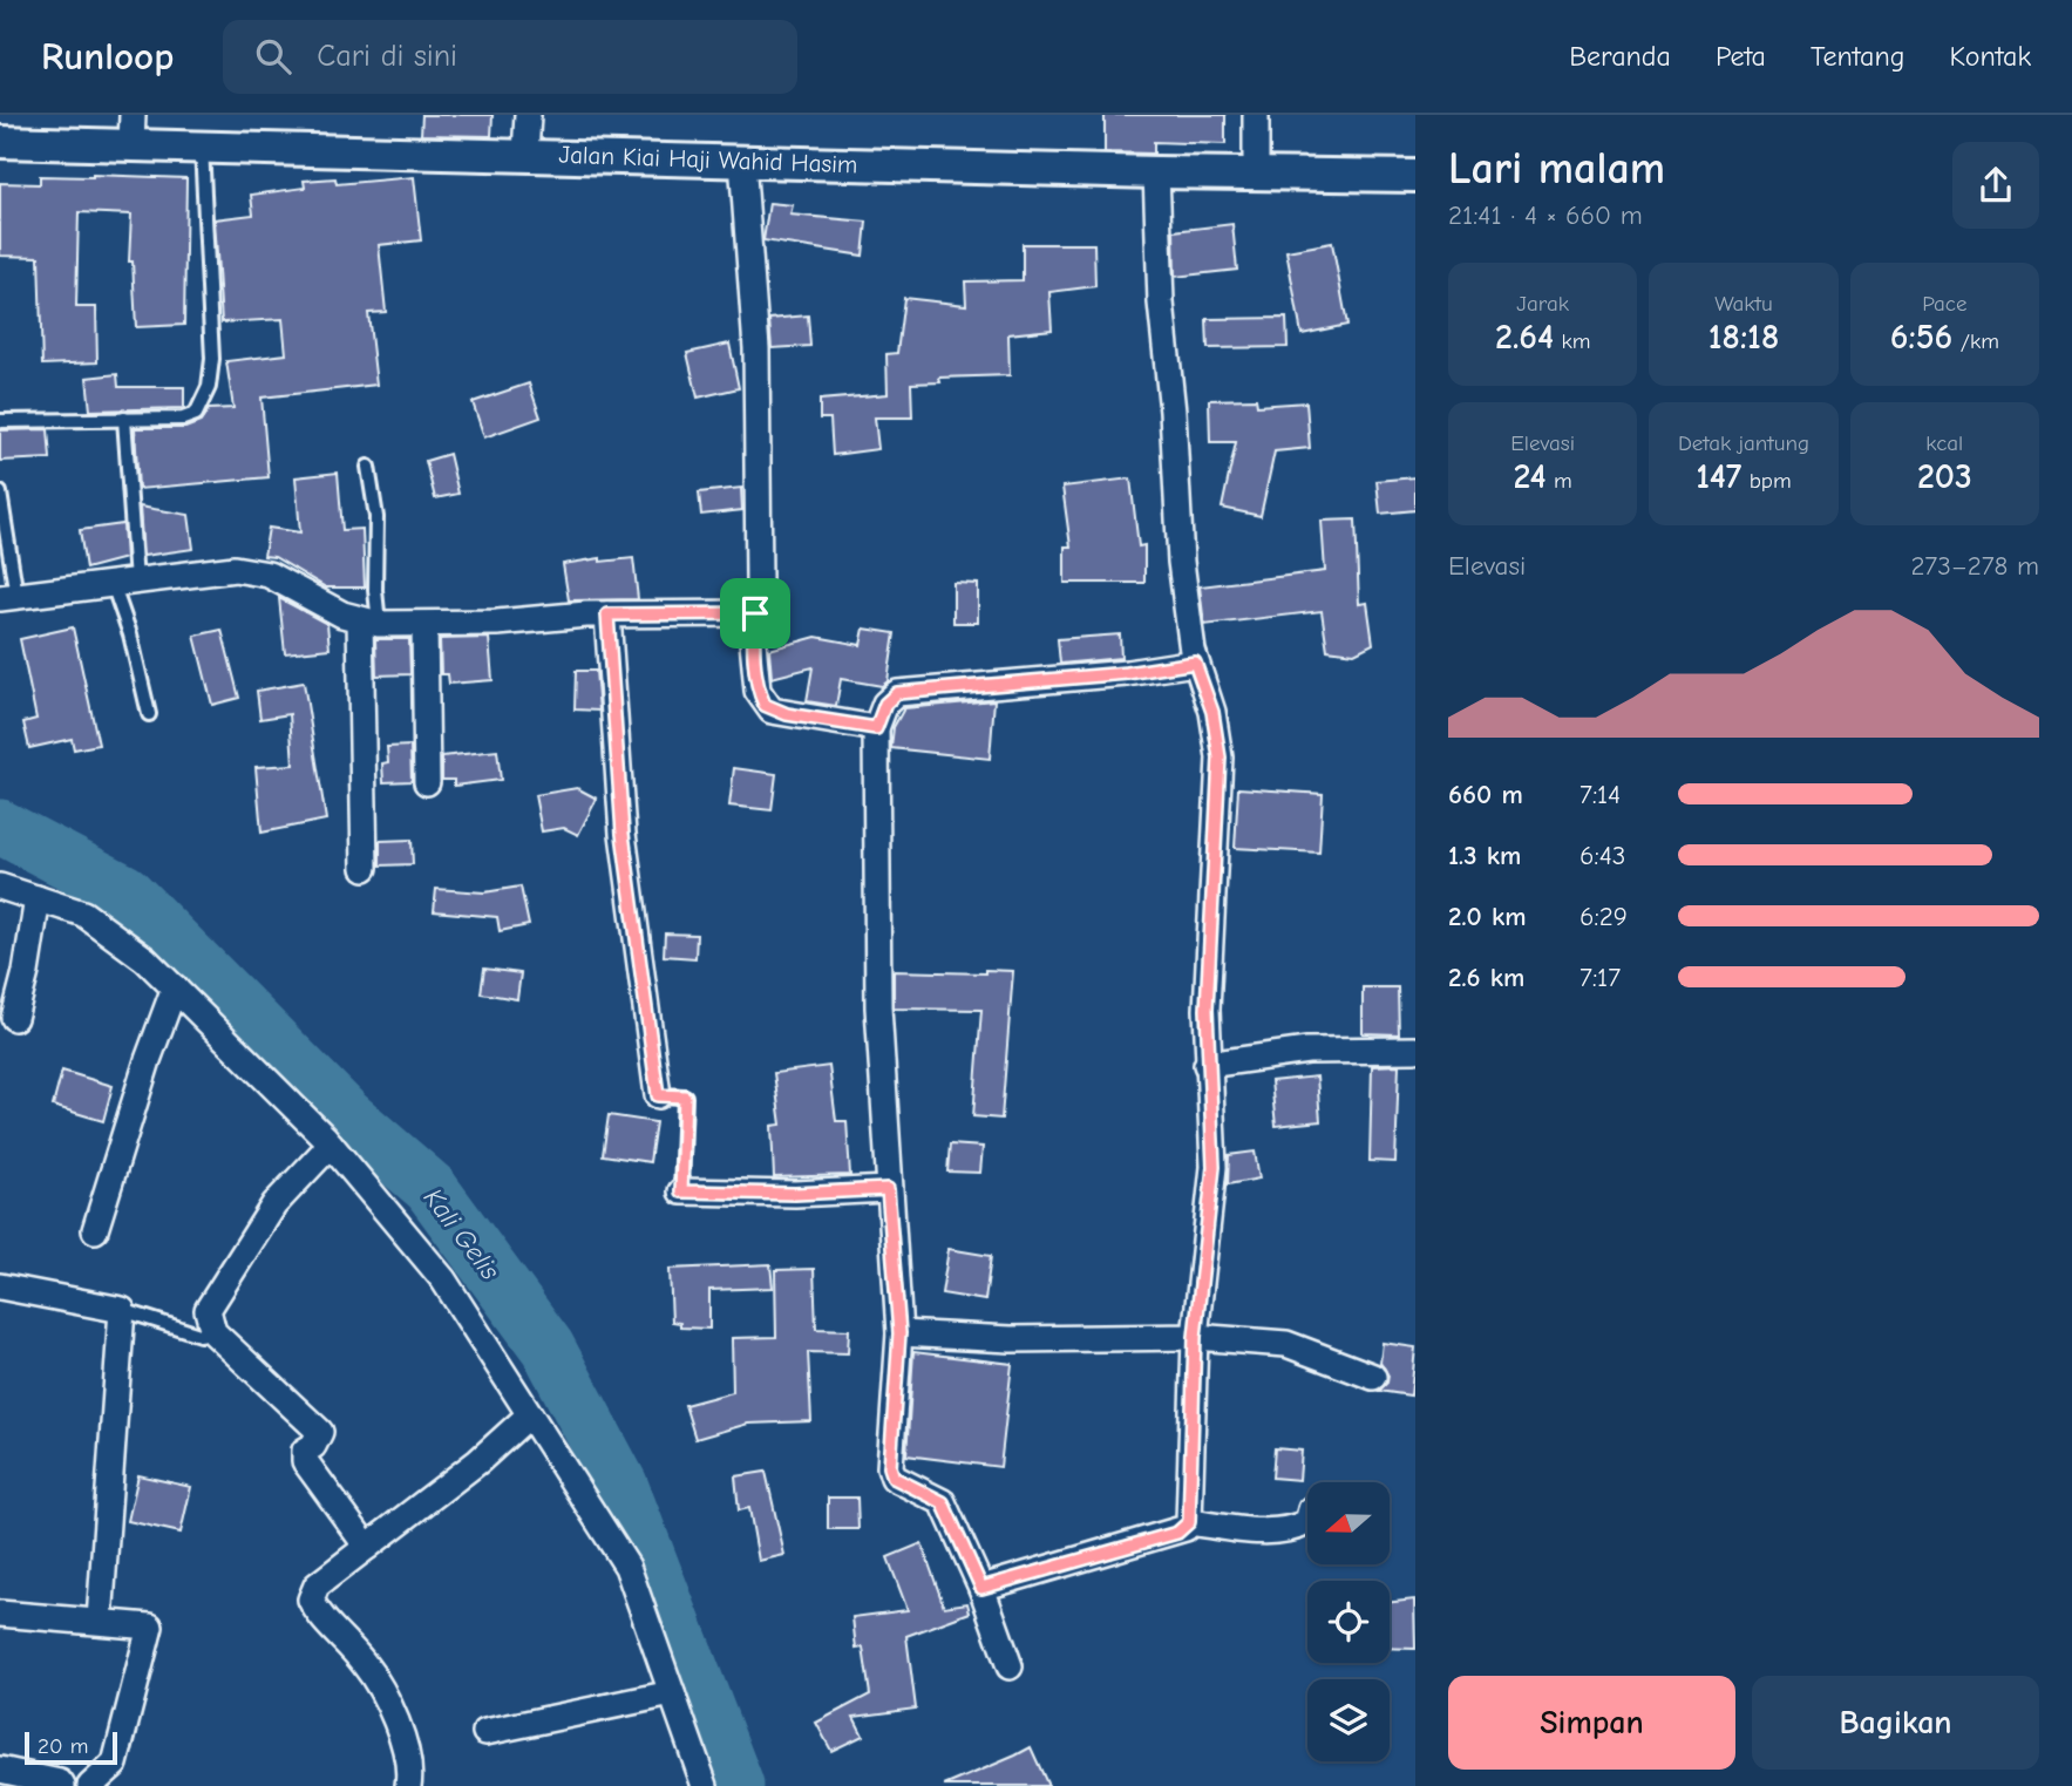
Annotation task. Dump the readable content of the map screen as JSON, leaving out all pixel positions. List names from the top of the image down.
{
  "streets": {
    "street": ["Jalan Kiai Haji Wahid Hasim"]
  },
  "water": ["Kali Gelis"],
  "scale_bar": "20 m",
  "north": "left",
  "page": {
    "header": "Runloop",
    "search": "Cari di sini",
    "nav": [
      "Beranda",
      "Peta",
      "Tentang",
      "Kontak"
    ],
    "heading": ["Lari malam", "21:41 · 4 × 660 m"],
    "stats": [
      ["Jarak", "2.64 km"],
      ["Waktu", "18:18"],
      ["Pace", "6:56 /km"],
      ["Elevasi", "24 m"],
      ["Detak jantung", "147 bpm"],
      ["kcal", "203"]
    ],
    "chart": ["Elevasi", "273–278 m"],
    "list": [
      {
        "name": "660 m",
        "note": "7:14"
      },
      {
        "name": "1.3 km",
        "note": "6:43"
      },
      {
        "name": "2.0 km",
        "note": "6:29"
      },
      {
        "name": "2.6 km",
        "note": "7:17"
      }
    ],
    "buttons": ["Simpan", "Bagikan"],
    "scale": "20 m"
  }
}
